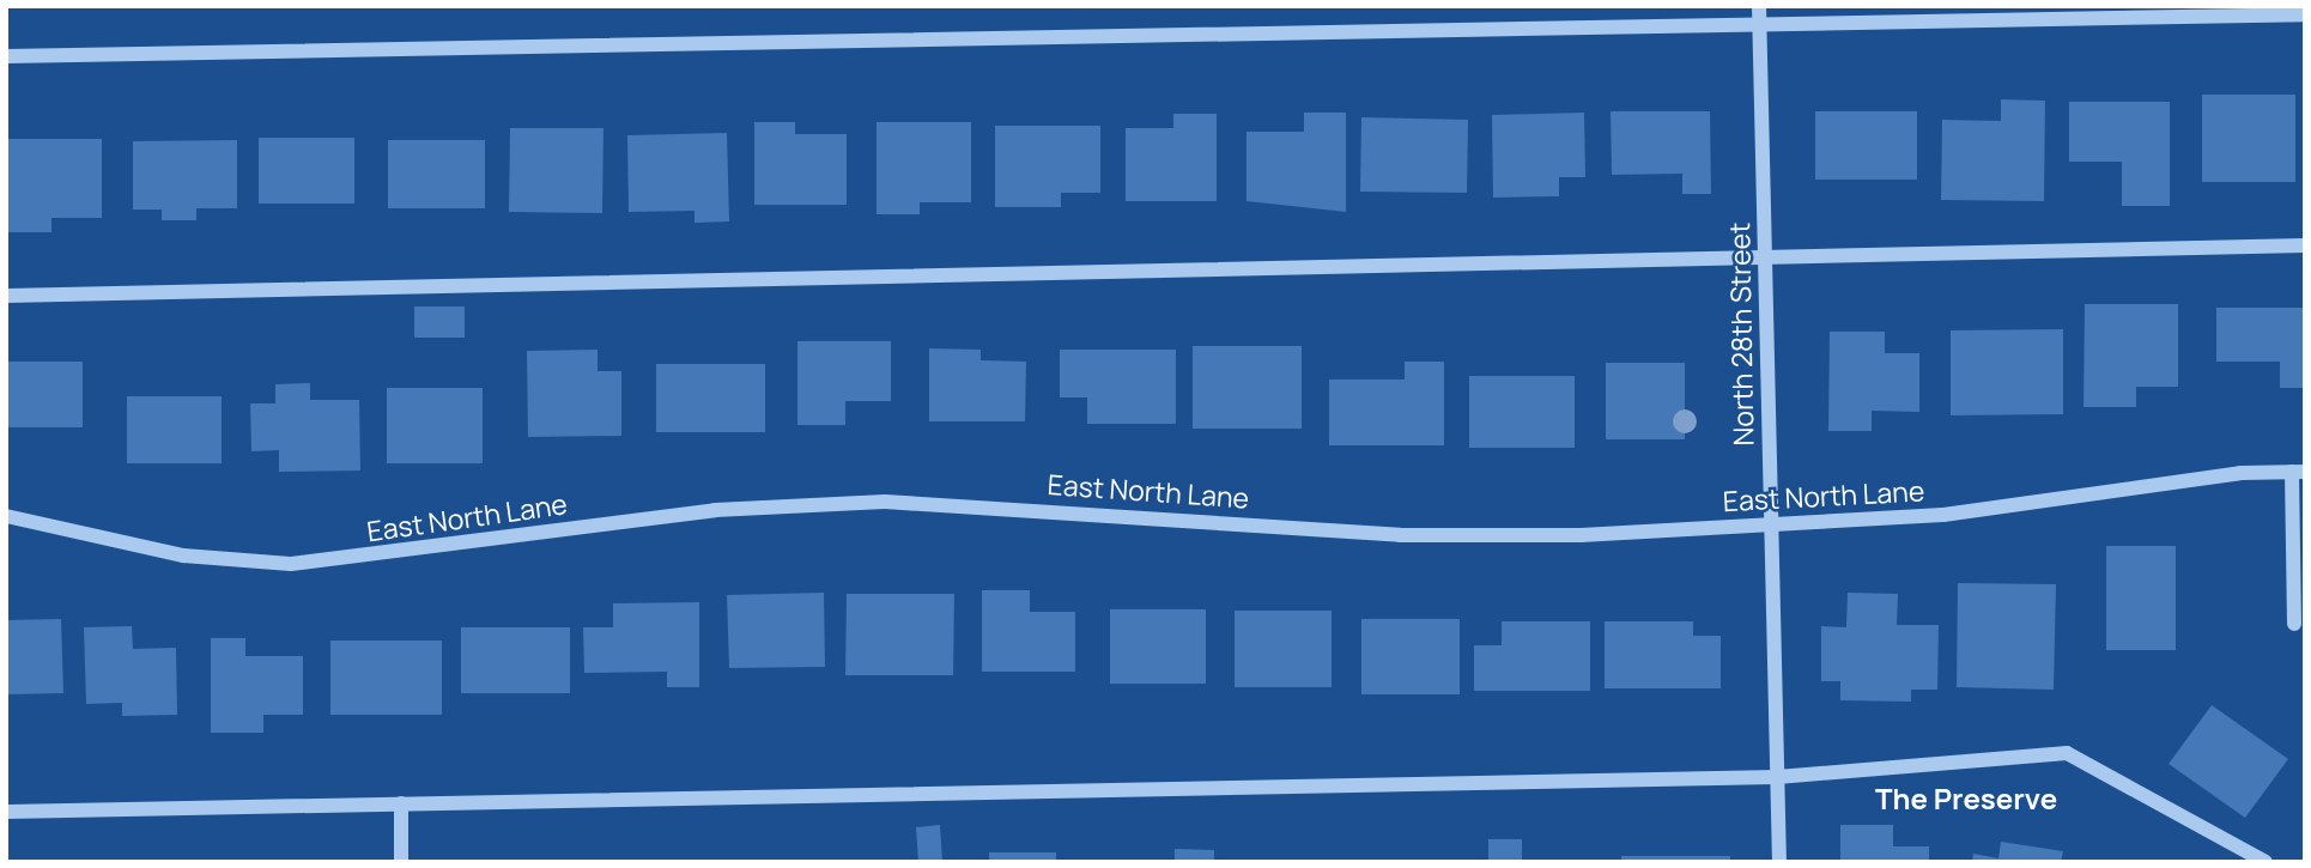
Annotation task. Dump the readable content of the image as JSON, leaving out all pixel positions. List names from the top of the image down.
{
  "streets": {
    "street": ["North 28th Street", "East North Lane"]
  },
  "crossings": [
    ["North 28th Street", "East North Lane"]
  ],
  "districts": ["The Preserve"]
}
